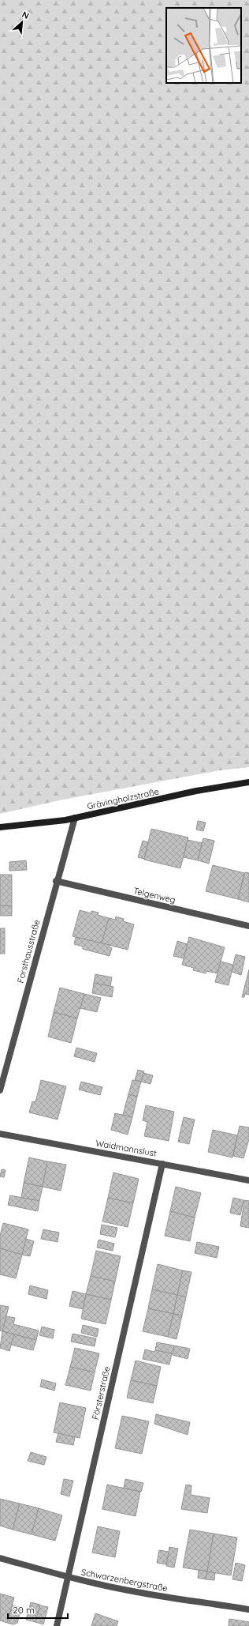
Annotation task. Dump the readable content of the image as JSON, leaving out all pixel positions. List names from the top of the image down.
{
  "streets": {
    "main road": ["Grävingholzstraße"],
    "street": [
      "Telgenweg",
      "Forsthausstraße",
      "Waidmannslust",
      "Försterstraße",
      "Schwarzenbergstraße"
    ]
  },
  "crossings": [
    ["Grävingholzstraße", "Forsthausstraße"],
    ["Telgenweg", "Forsthausstraße"],
    ["Waidmannslust", "Försterstraße"],
    ["Försterstraße", "Schwarzenbergstraße"]
  ],
  "scale_bar": "20 m",
  "north": "top right"
}
